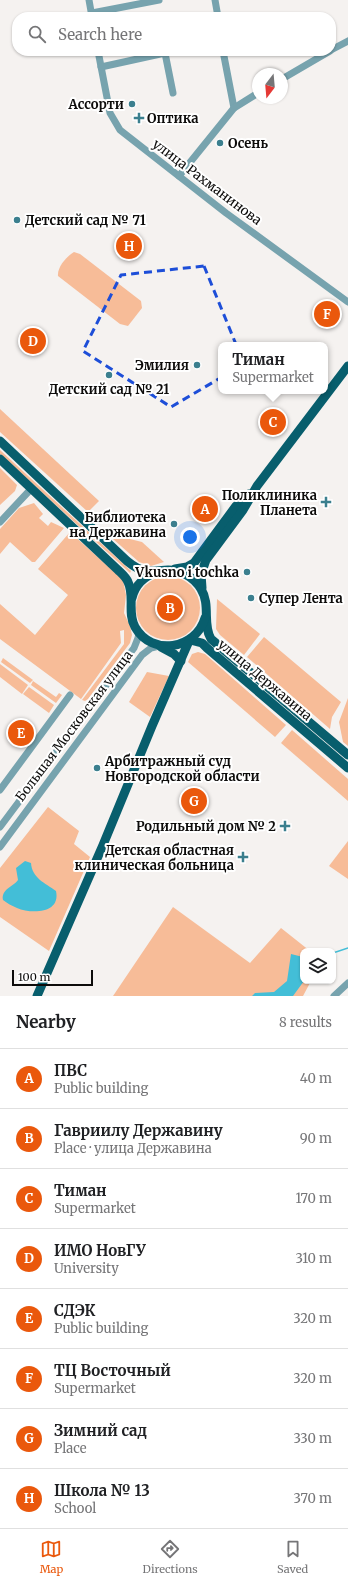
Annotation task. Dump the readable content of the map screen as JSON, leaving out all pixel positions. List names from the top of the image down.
{
  "streets": {
    "main road": ["улица Державина"],
    "street": ["улица Рахманинова", "Большая Московская улица"]
  },
  "crossings": [
    ["улица Державина", "Большая Московская улица"]
  ],
  "places": {
    "other": [
      "Ассорти",
      "Осень",
      "Детский сад № 71",
      "Эмилия",
      "Детский сад № 21",
      "Библиотека на Державина",
      "Vkusno i tochka",
      "Супер Лента",
      "Арбитражный суд Новгородской области"
    ],
    "health": [
      "Оптика",
      "Поликлиника Планета",
      "Родильный дом № 2",
      "Детская областная клиническая больница"
    ]
  },
  "scale_bar": "100 m",
  "north": "bottom",
  "page": {
    "search": "Search here",
    "pins": [
      "H",
      "F",
      "D",
      "C",
      "A",
      "B",
      "E",
      "G"
    ],
    "popup": ["Тиман", "Supermarket"],
    "scale": "100 m",
    "heading": ["Nearby", "8 results"],
    "list": [
      {
        "mark": "A",
        "name": "ПВС",
        "note": "Public building",
        "value": "40 m"
      },
      {
        "mark": "B",
        "name": "Гавриилу Державину",
        "note": "Place · улица Державина",
        "value": "90 m"
      },
      {
        "mark": "C",
        "name": "Тиман",
        "note": "Supermarket",
        "value": "170 m"
      },
      {
        "mark": "D",
        "name": "ИМО НовГУ",
        "note": "University",
        "value": "310 m"
      },
      {
        "mark": "E",
        "name": "СДЭК",
        "note": "Public building",
        "value": "320 m"
      },
      {
        "mark": "F",
        "name": "ТЦ Восточный",
        "note": "Supermarket",
        "value": "320 m"
      },
      {
        "mark": "G",
        "name": "Зимний сад",
        "note": "Place",
        "value": "330 m"
      },
      {
        "mark": "H",
        "name": "Школа № 13",
        "note": "School",
        "value": "370 m"
      }
    ],
    "nav": ["Map", "Directions", "Saved"]
  }
}
